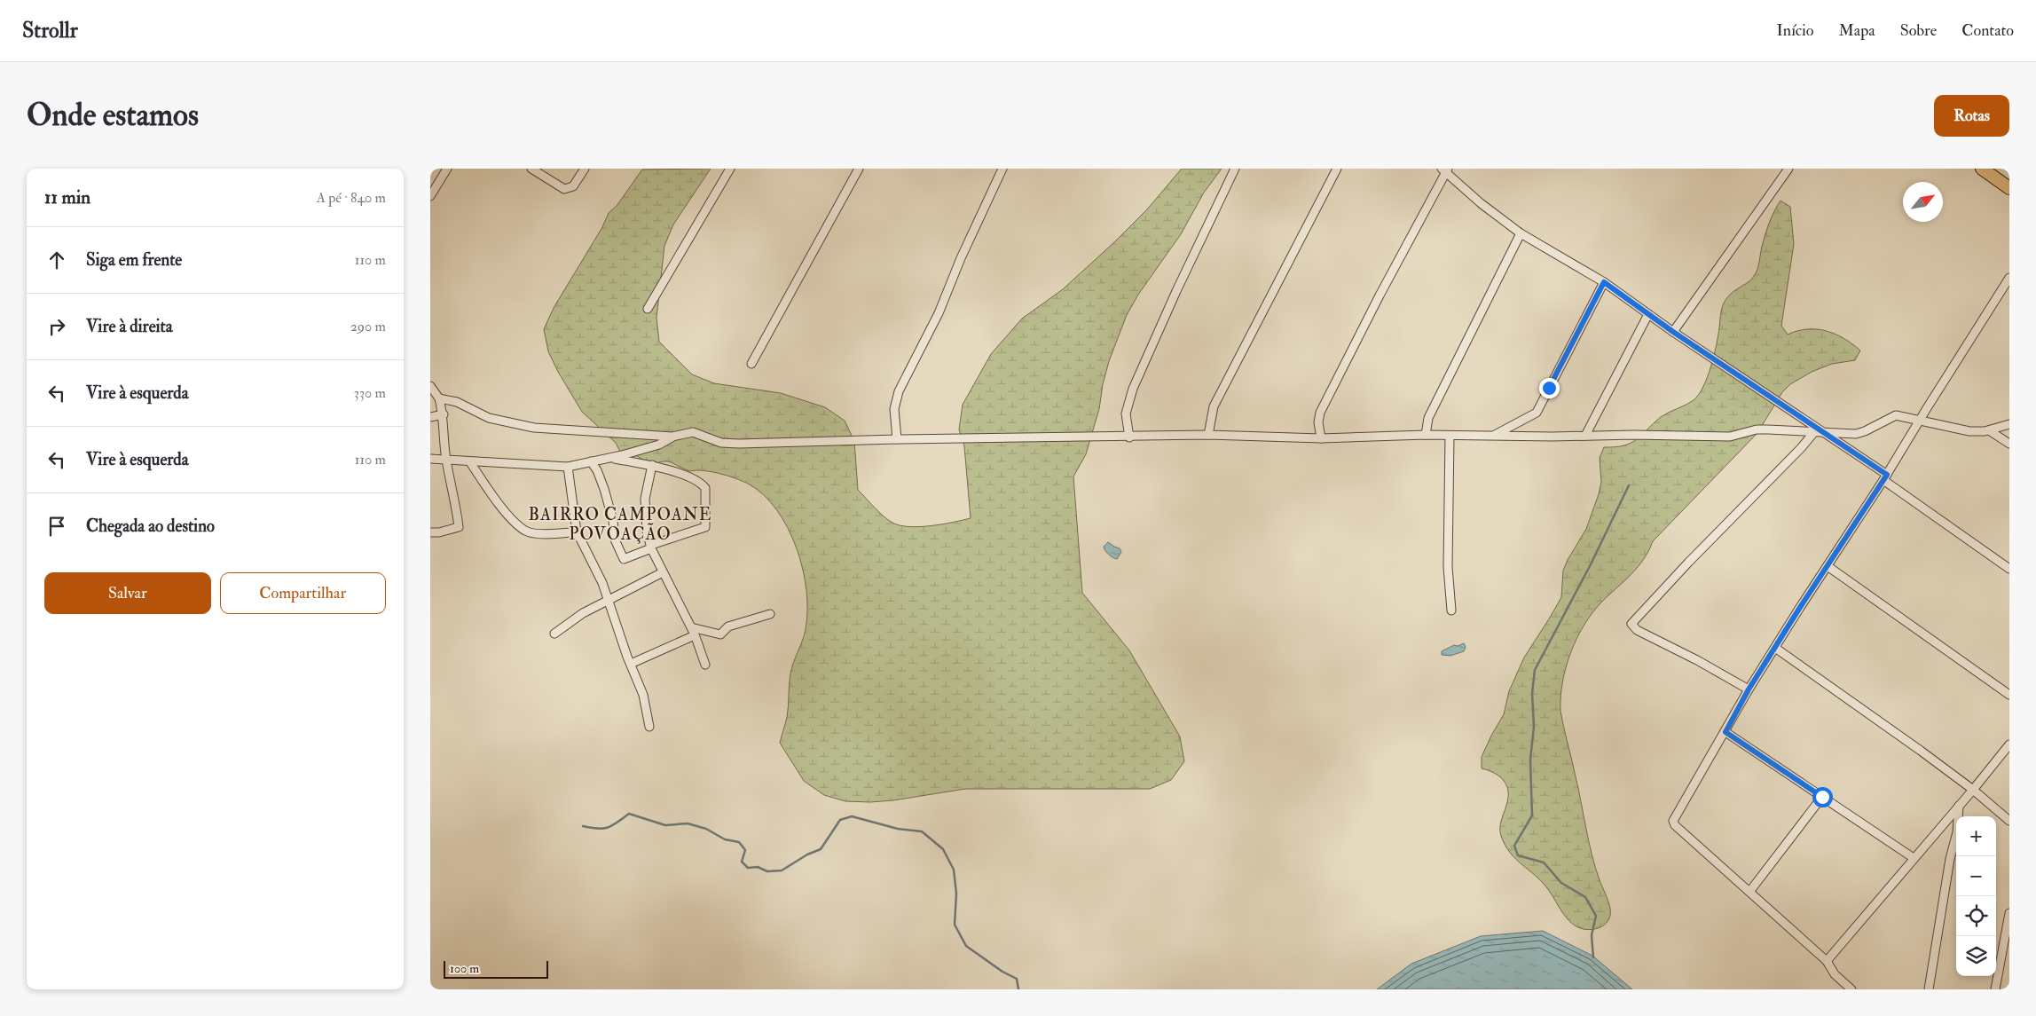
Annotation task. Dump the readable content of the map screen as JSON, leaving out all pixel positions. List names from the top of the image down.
{
  "districts": ["BAIRRO CAMPOANE POVOAÇÃO"],
  "scale_bar": "100 m",
  "north": "top right",
  "page": {
    "header": "Strollr",
    "nav": [
      "Início",
      "Mapa",
      "Sobre",
      "Contato"
    ],
    "buttons": [
      "Rotas",
      ["Salvar", "Compartilhar"]
    ],
    "title": "Onde estamos",
    "heading": ["11 min", "A pé · 840 m"],
    "list": [
      ["Siga em frente", "110 m"],
      ["Vire à direita", "290 m"],
      ["Vire à esquerda", "330 m"],
      ["Vire à esquerda", "110 m"],
      "Chegada ao destino"
    ],
    "map_buttons": ["+", "−"],
    "scale": "100 m"
  }
}
